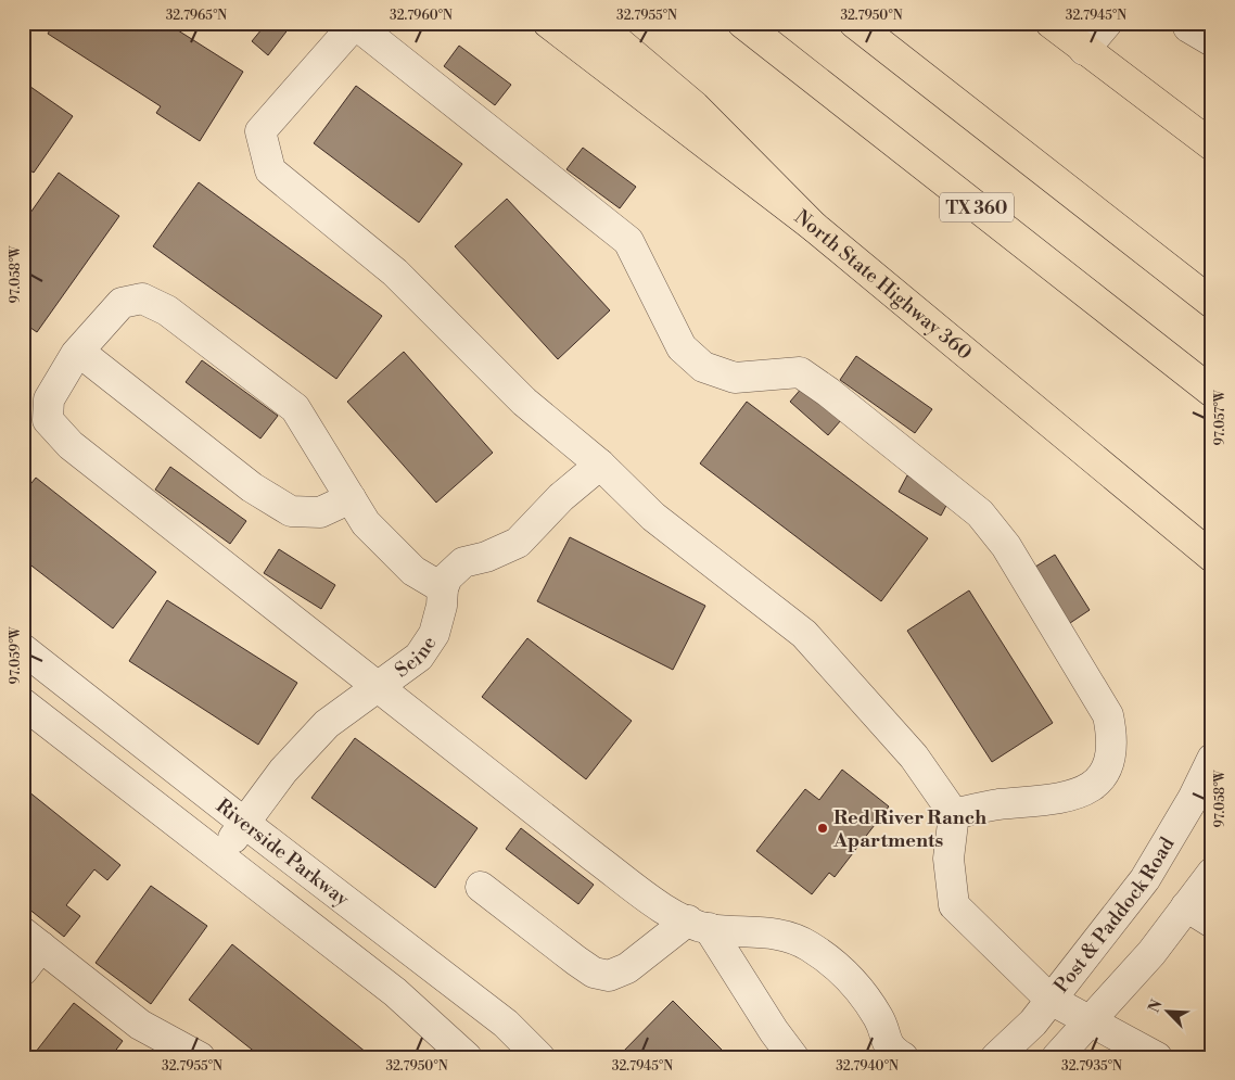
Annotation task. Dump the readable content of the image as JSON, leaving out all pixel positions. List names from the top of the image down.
{
  "streets": {
    "main road": ["TX 360", "North State Highway 360"],
    "street": ["Seine", "Riverside Parkway", "Post & Paddock Road"]
  },
  "crossings": [
    ["Seine", "Riverside Parkway"]
  ],
  "places": ["Red River Ranch Apartments"],
  "north": "top left",
  "coordinates": [
    "32.7965°N",
    "32.7960°N",
    "32.7955°N",
    "32.7950°N",
    "32.7945°N",
    "97.058°W",
    "97.057°W",
    "97.059°W",
    "32.7940°N",
    "32.7935°N"
  ]
}
